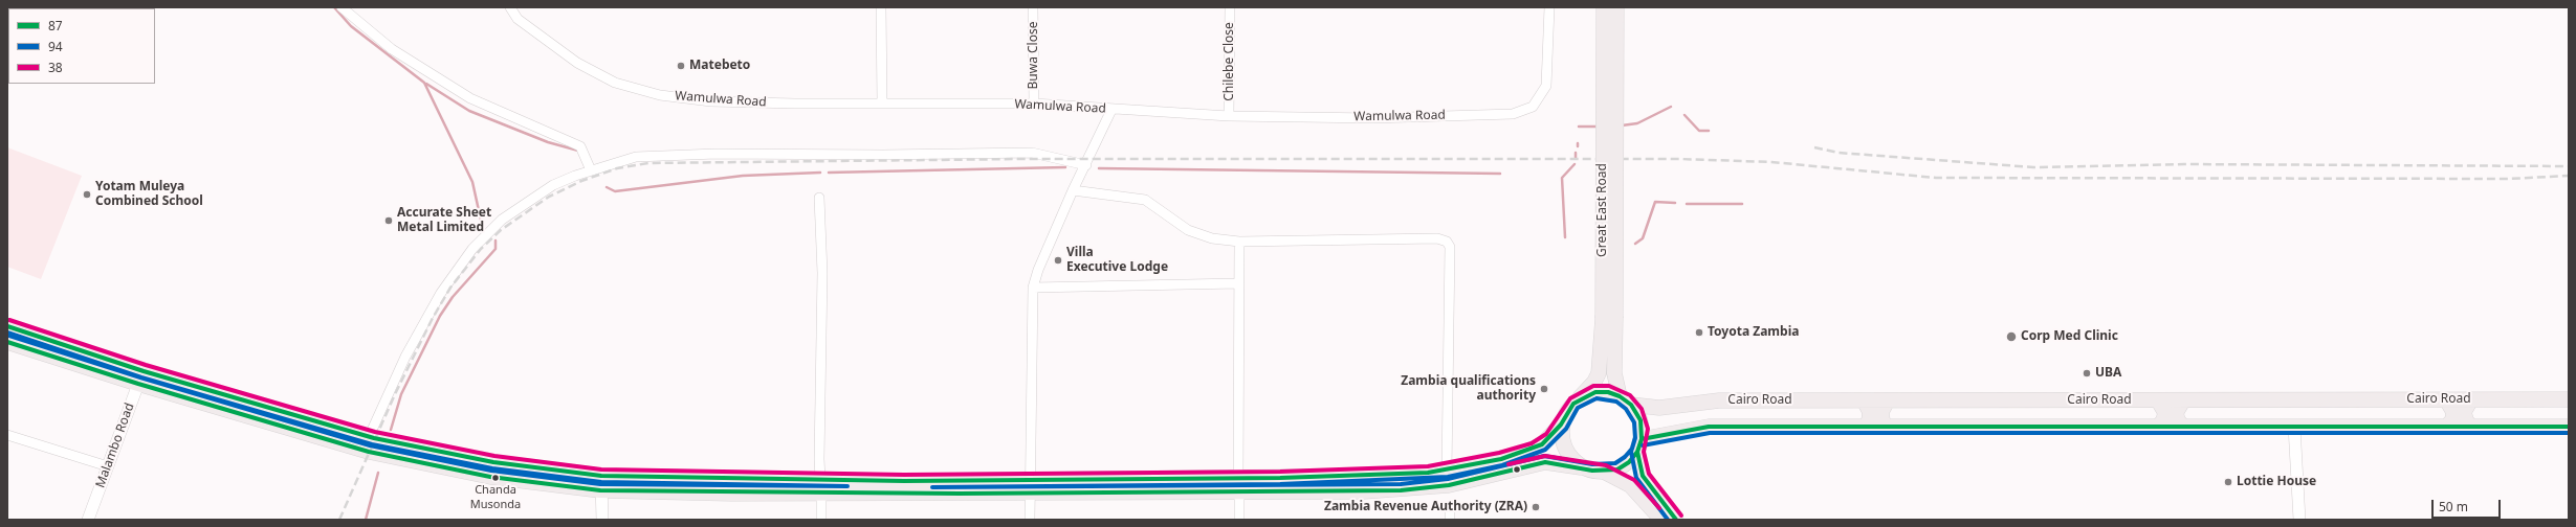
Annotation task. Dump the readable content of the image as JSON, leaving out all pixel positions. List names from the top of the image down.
{
  "streets": {
    "main road": ["Great East Road", "Cairo Road"],
    "street": [
      "Buwa Close",
      "Chilebe Close",
      "Wamulwa Road",
      "Malambo Road"
    ]
  },
  "crossings": [
    ["Buwa Close", "Wamulwa Road"],
    ["Chilebe Close", "Wamulwa Road"],
    ["Great East Road", "Cairo Road"]
  ],
  "places": [
    "Matebeto",
    "Yotam Muleya Combined School",
    "Accurate Sheet Metal Limited",
    "Villa Executive Lodge",
    "Toyota Zambia",
    "Corp Med Clinic",
    "UBA",
    "Zambia qualifications authority",
    "Chanda Musonda",
    "Lottie House",
    "Zambia Revenue Authority (ZRA)"
  ],
  "lines": ["transit line 38", "transit line 87", "transit line 94"],
  "legend": ["87", "94", "38"],
  "scale_bar": "50 m"
}
